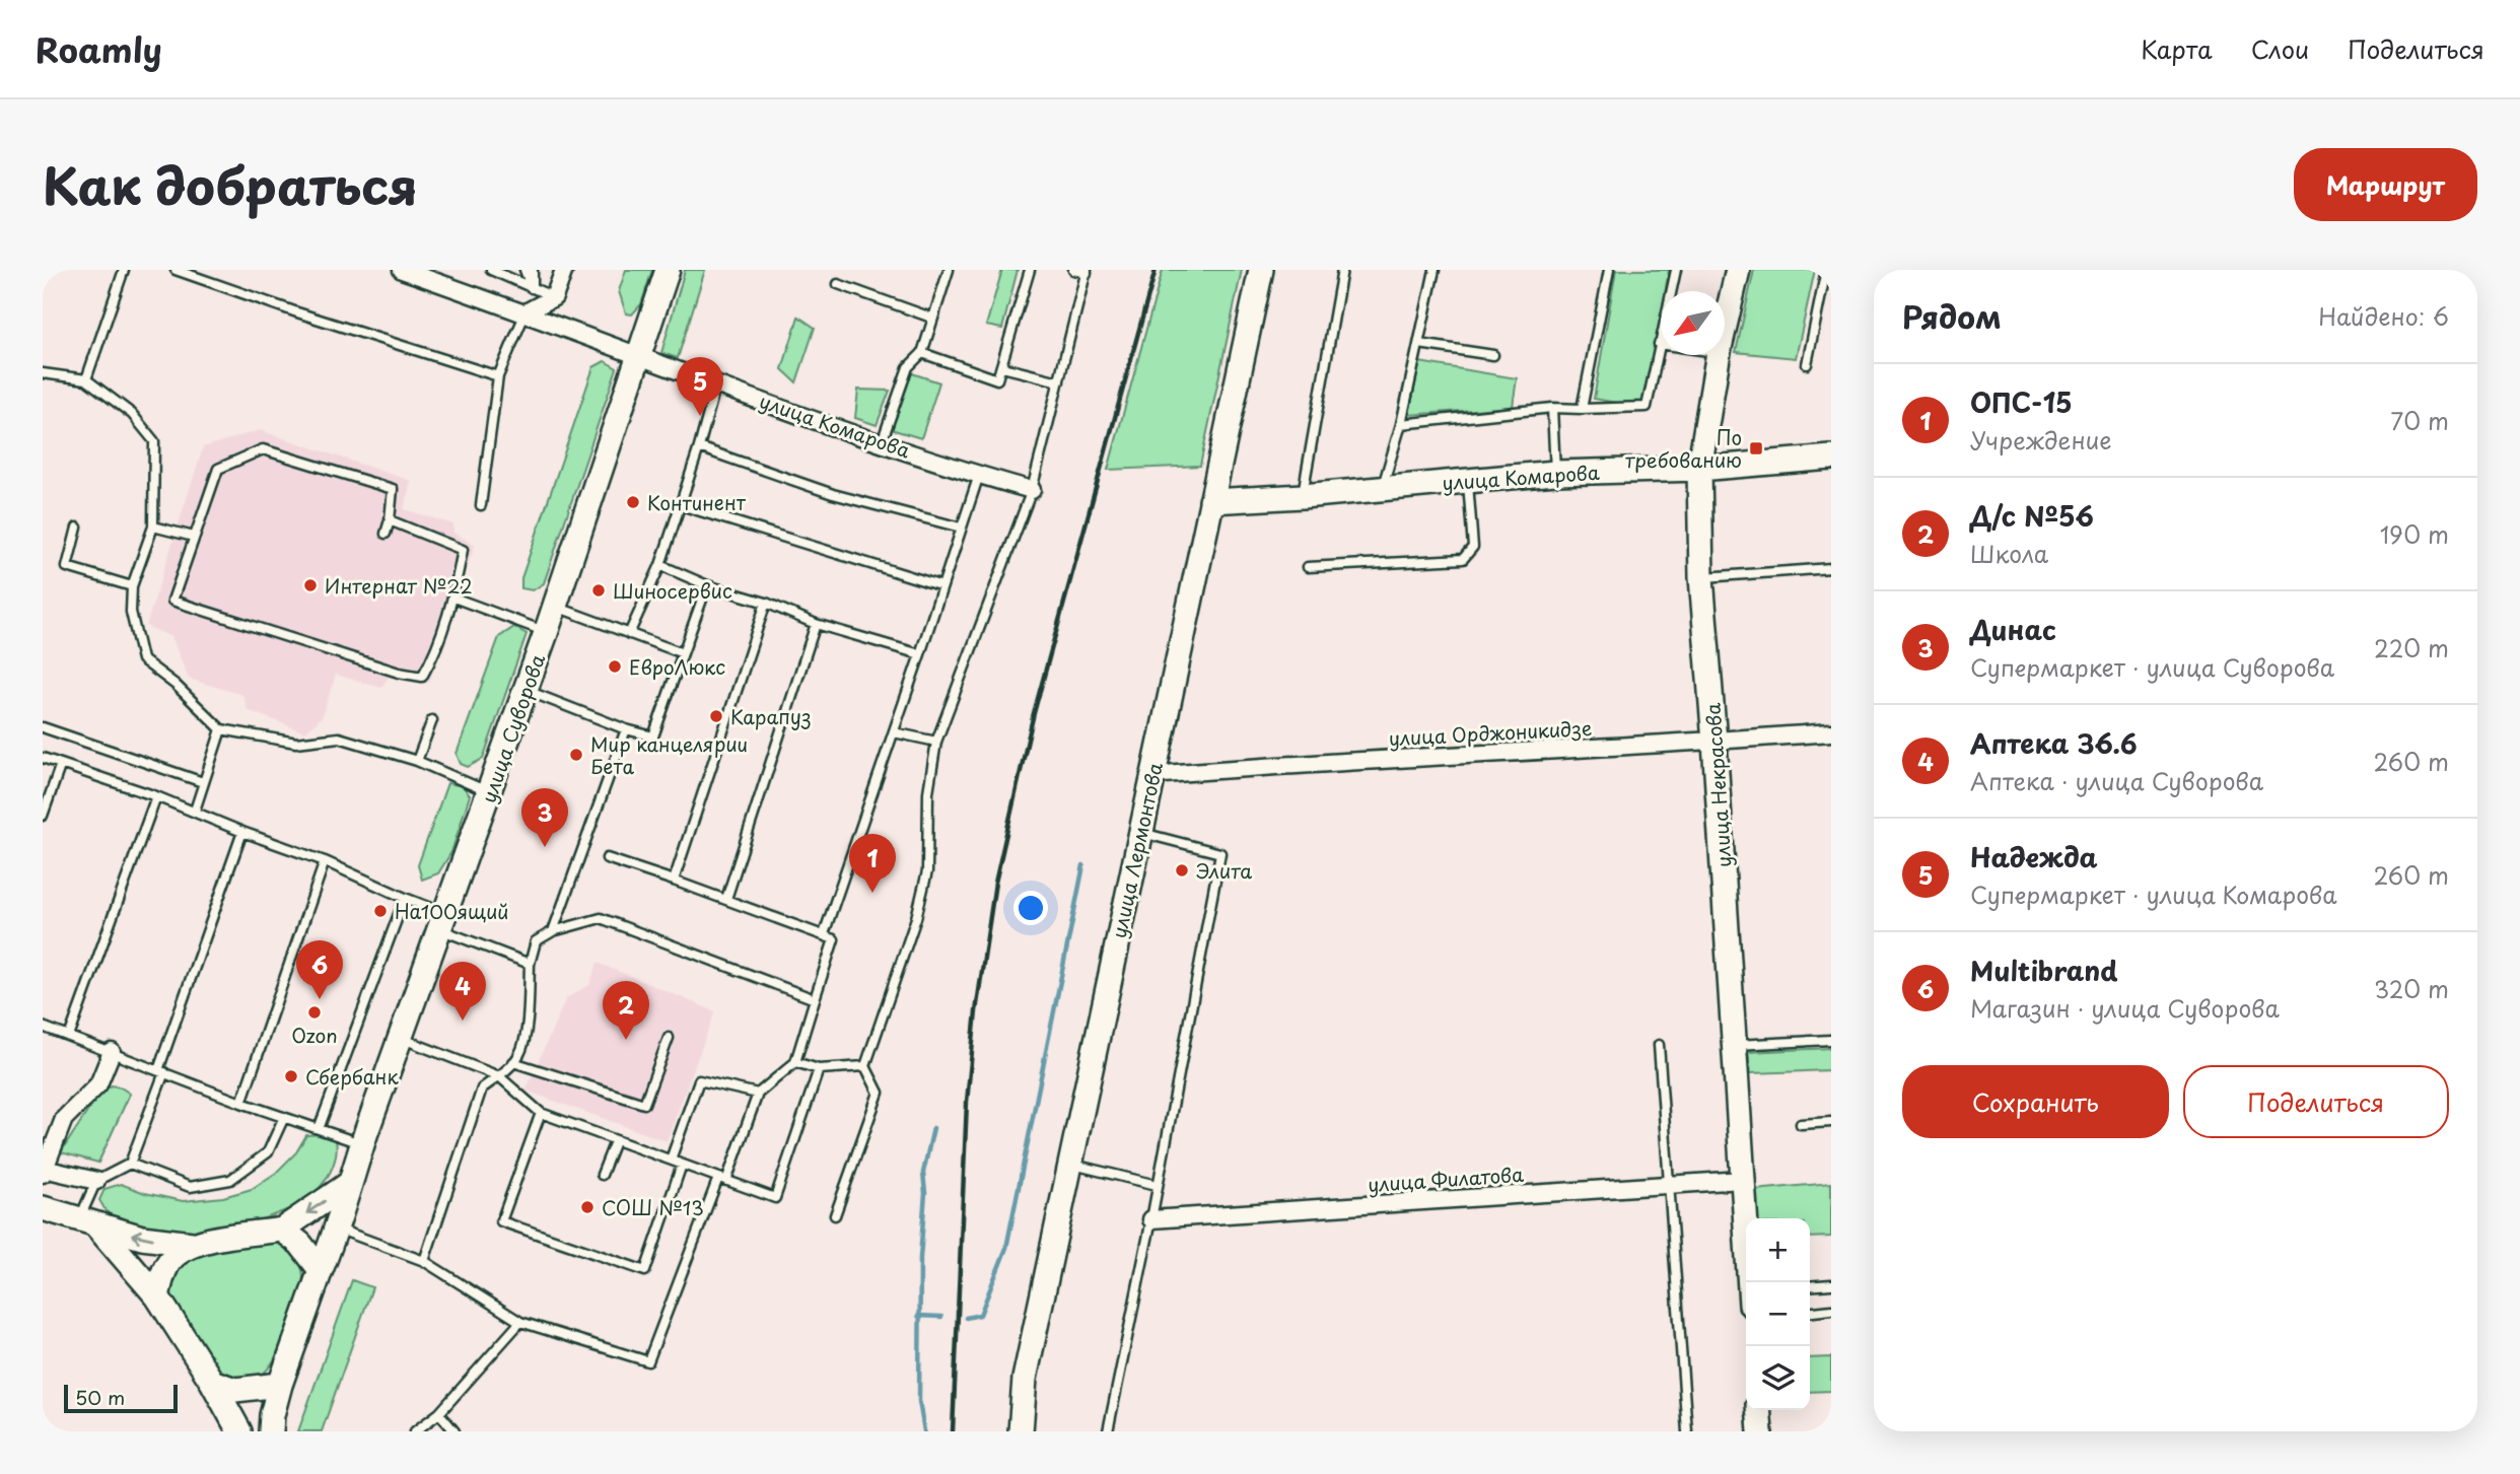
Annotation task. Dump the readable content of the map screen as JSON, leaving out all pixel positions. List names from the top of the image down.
{
  "streets": {
    "main road": [
      "улица Комарова",
      "улица Суворова",
      "улица Некрасова",
      "улица Лермонтова"
    ],
    "street": ["улица Орджоникидзе", "улица Филатова"]
  },
  "crossings": [
    ["улица Комарова", "улица Суворова"],
    ["улица Комарова", "улица Некрасова"],
    ["улица Комарова", "улица Лермонтова"],
    ["улица Орджоникидзе", "улица Некрасова"],
    ["улица Орджоникидзе", "улица Лермонтова"],
    ["улица Некрасова", "улица Филатова"]
  ],
  "places": {
    "transit": ["По требованию"],
    "other": [
      "Континент",
      "Интернат №22",
      "Шиносервис",
      "ЕвроЛюкс",
      "Карапуз",
      "Мир канцелярии Бета",
      "Элита",
      "На100ящий",
      "Ozon",
      "Сбербанк",
      "СОШ №13"
    ]
  },
  "scale_bar": "50 m",
  "north": "bottom left",
  "page": {
    "header": "Roamly",
    "nav": ["Карта", "Слои", "Поделиться"],
    "title": "Как добраться",
    "buttons": [
      "Маршрут",
      ["Сохранить", "Поделиться"]
    ],
    "heading": ["Рядом", "Найдено: 6"],
    "pins": [
      "5",
      "3",
      "1",
      "6",
      "4",
      "2"
    ],
    "list": [
      {
        "mark": "1",
        "name": "ОПС-15",
        "note": "Учреждение",
        "value": "70 m"
      },
      {
        "mark": "2",
        "name": "Д/с №56",
        "note": "Школа",
        "value": "190 m"
      },
      {
        "mark": "3",
        "name": "Динас",
        "note": "Супермаркет · улица Суворова",
        "value": "220 m"
      },
      {
        "mark": "4",
        "name": "Аптека 36.6",
        "note": "Аптека · улица Суворова",
        "value": "260 m"
      },
      {
        "mark": "5",
        "name": "Надежда",
        "note": "Супермаркет · улица Комарова",
        "value": "260 m"
      },
      {
        "mark": "6",
        "name": "Multibrand",
        "note": "Магазин · улица Суворова",
        "value": "320 m"
      }
    ],
    "map_buttons": ["+", "−"],
    "scale": "50 m"
  }
}
